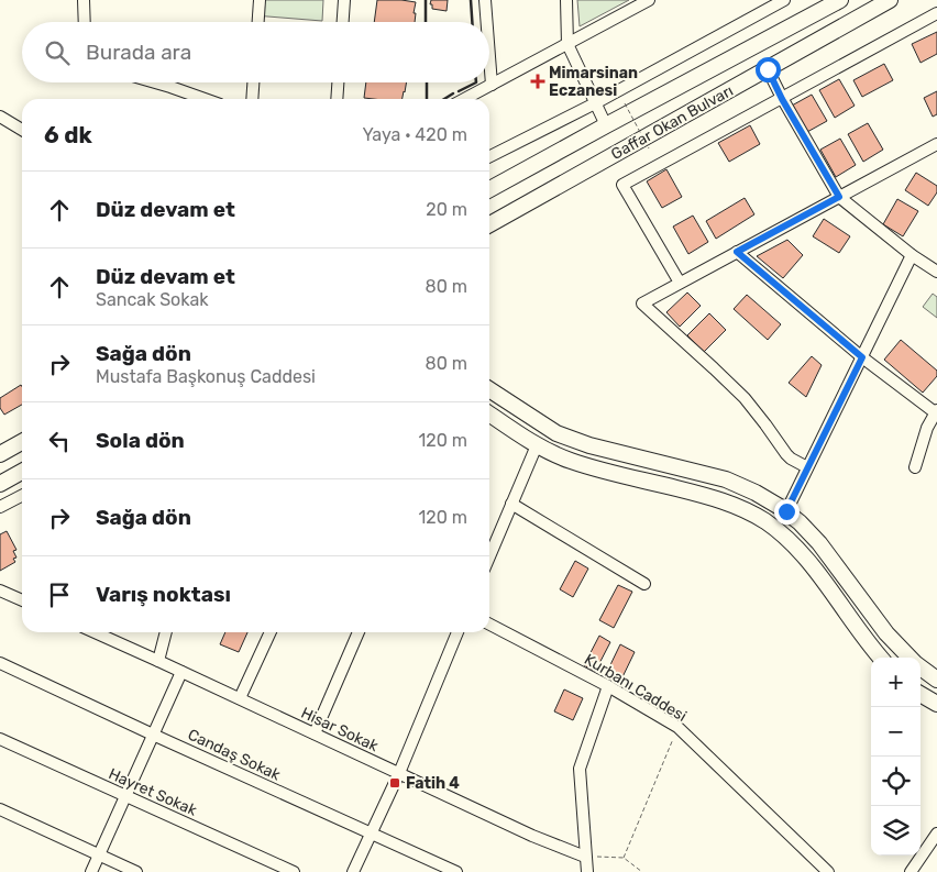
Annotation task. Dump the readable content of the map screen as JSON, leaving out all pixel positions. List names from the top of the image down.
{
  "streets": {
    "highway": ["Gaffar Okan Bulvarı"],
    "street": [
      "Kurbanı Caddesi",
      "Hisar Sokak",
      "Candaş Sokak",
      "Hayret Sokak"
    ]
  },
  "places": {
    "health": ["Mimarsinan Eczanesi"],
    "transit": ["Fatih 4"]
  },
  "page": {
    "search": "Burada ara",
    "heading": ["6 dk", "Yaya · 420 m"],
    "list": [
      ["Düz devam et", "20 m"],
      ["Düz devam et", "Sancak Sokak", "80 m"],
      ["Sağa dön", "Mustafa Başkonuş Caddesi", "80 m"],
      ["Sola dön", "120 m"],
      ["Sağa dön", "120 m"],
      "Varış noktası"
    ],
    "map_buttons": ["+", "−"]
  }
}
